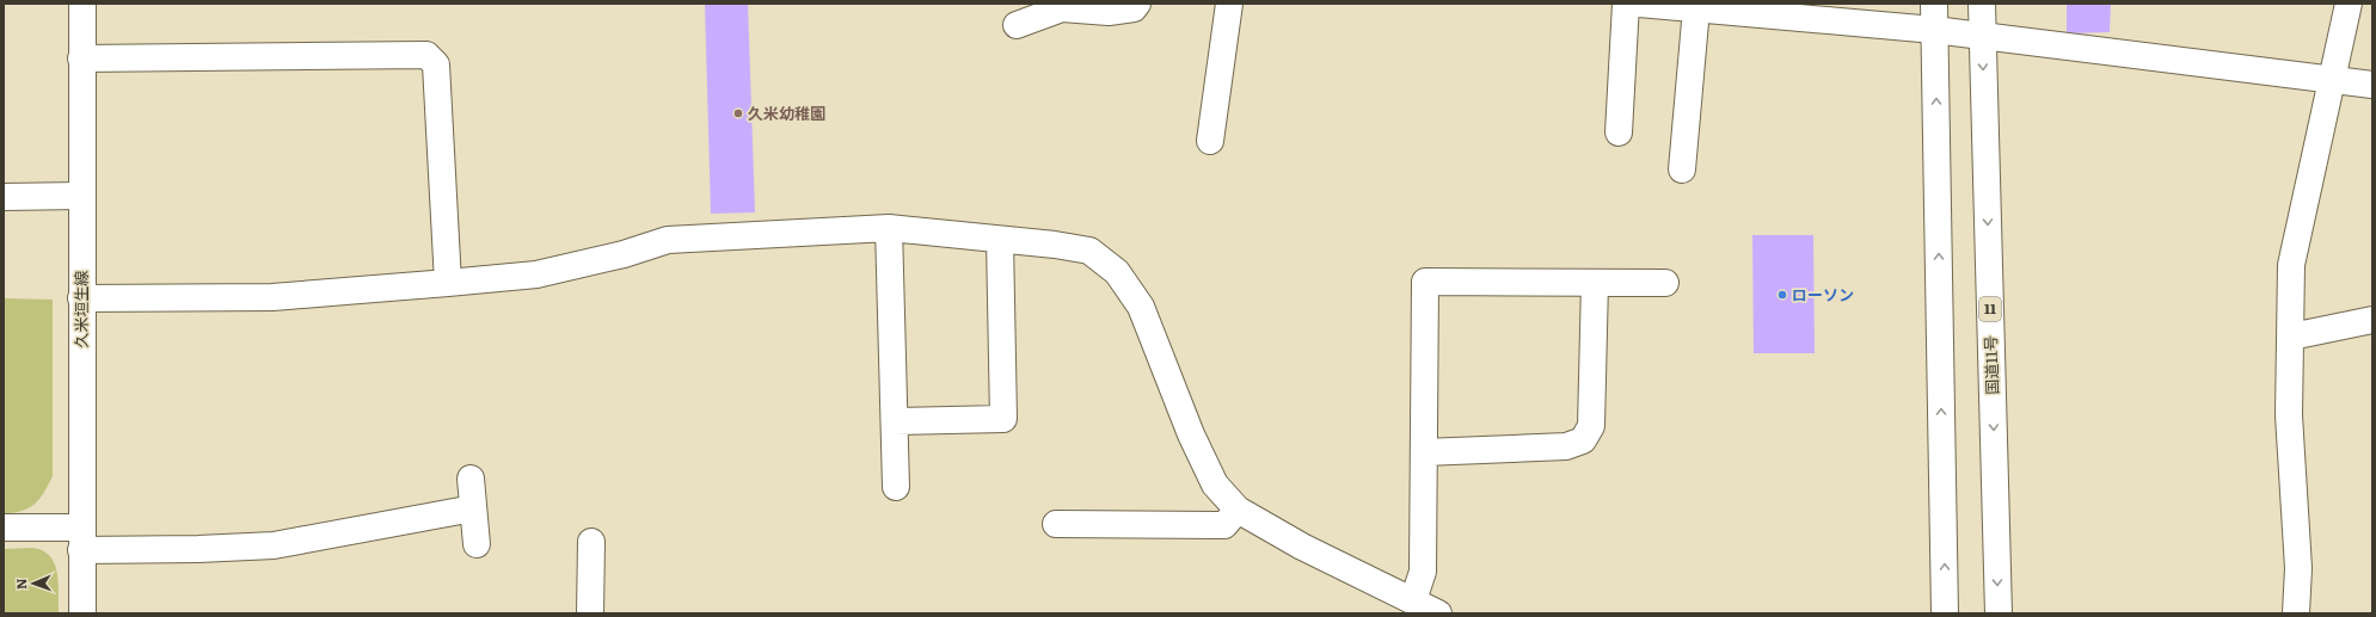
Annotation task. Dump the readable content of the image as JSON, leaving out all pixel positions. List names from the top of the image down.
{
  "streets": {
    "main road": ["久米垣生線", "11", "国道11号"]
  },
  "places": ["久米幼稚園", "ローソン"],
  "north": "left"
}
